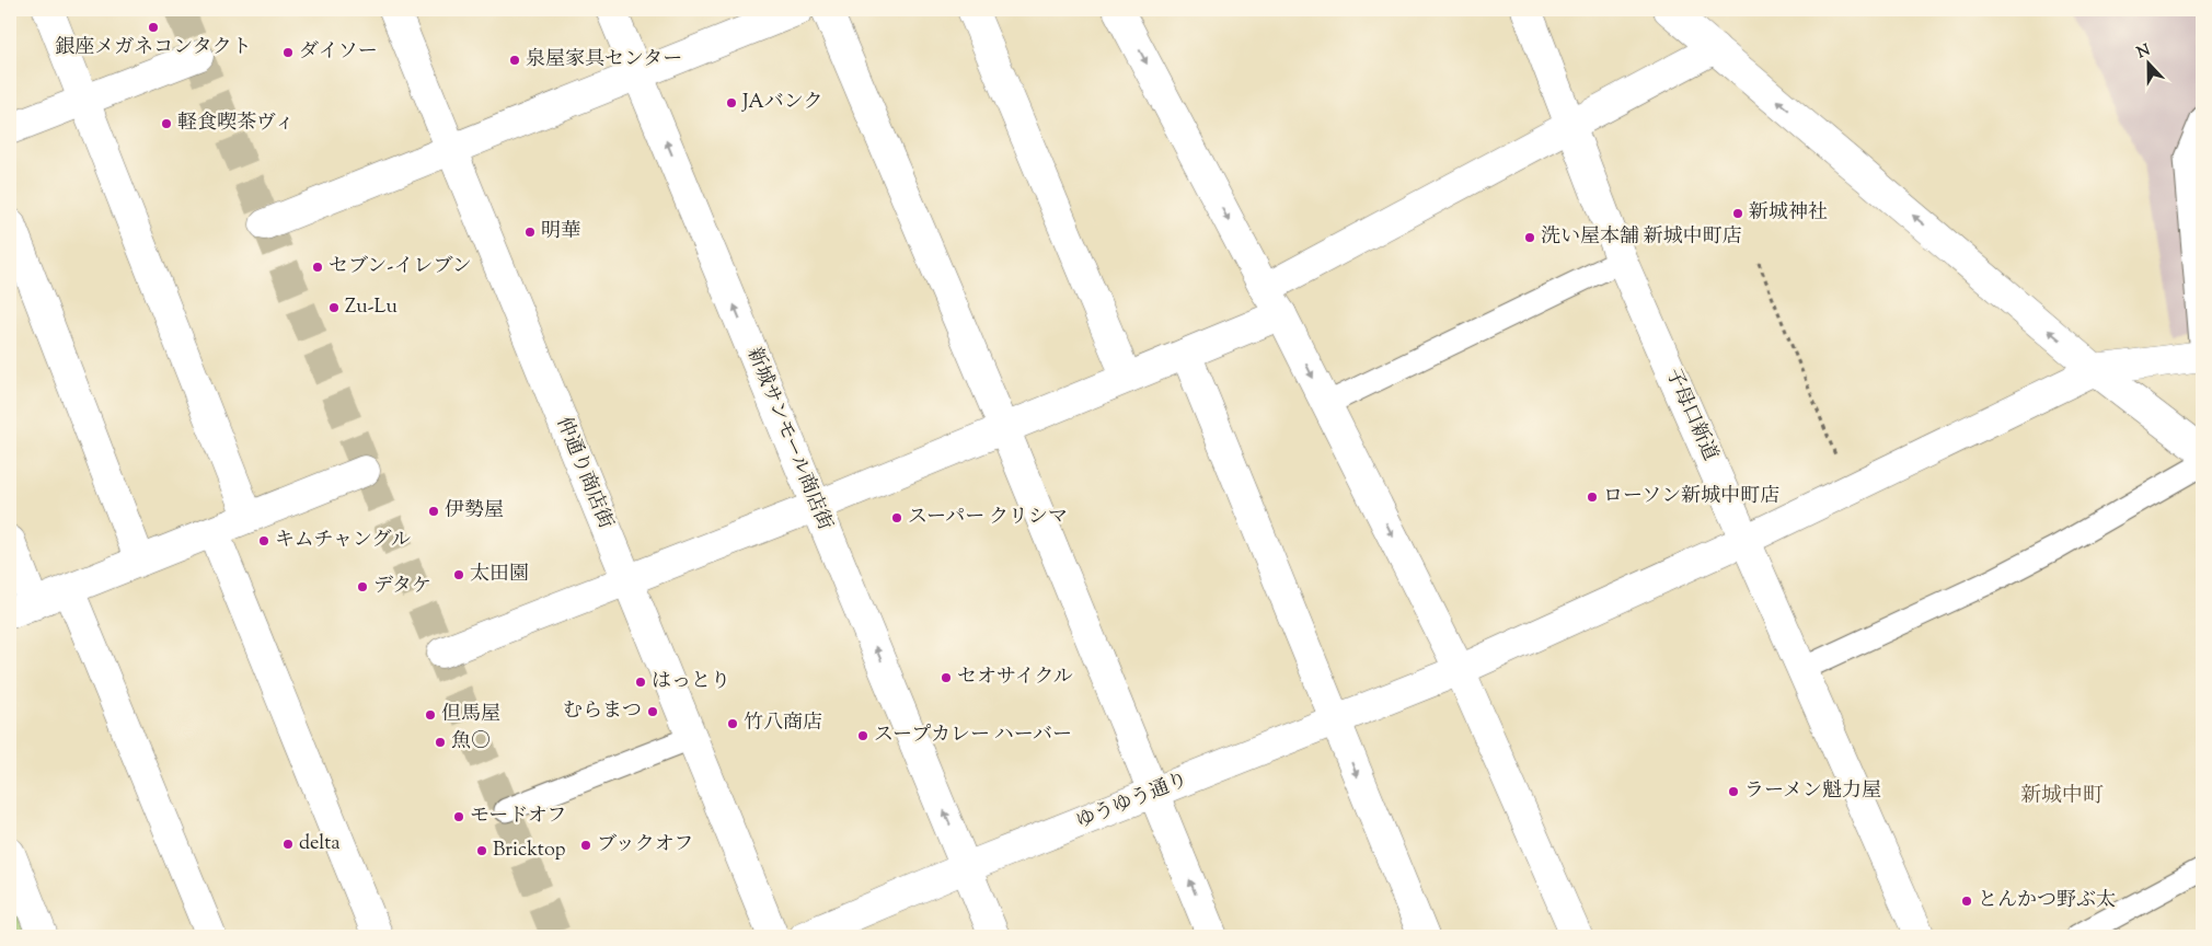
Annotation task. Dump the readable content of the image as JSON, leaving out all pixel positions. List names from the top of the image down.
{
  "streets": {
    "street": [
      "子母口新道",
      "新城サンモール商店街",
      "仲通り商店街",
      "ゆうゆう通り"
    ]
  },
  "crossings": [
    ["子母口新道", "ゆうゆう通り"],
    ["新城サンモール商店街", "ゆうゆう通り"]
  ],
  "districts": ["新城中町"],
  "places": [
    "銀座メガネコンタクト",
    "ダイソー",
    "泉屋家具センター",
    "JAバンク",
    "軽食喫茶ヴィ",
    "新城神社",
    "明華",
    "洗い屋本舗 新城中町店",
    "セブン-イレブン",
    "Zu-Lu",
    "ローソン新城中町店",
    "伊勢屋",
    "スーパー クリシマ",
    "キムチャングル",
    "太田園",
    "デタケ",
    "セオサイクル",
    "はっとり",
    "むらまつ",
    "但馬屋",
    "竹八商店",
    "スープカレー ハーバー",
    "魚○",
    "ラーメン魁力屋",
    "モードオフ",
    "delta",
    "ブックオフ",
    "Bricktop",
    "とんかつ野ぶ太"
  ],
  "north": "top"
}
